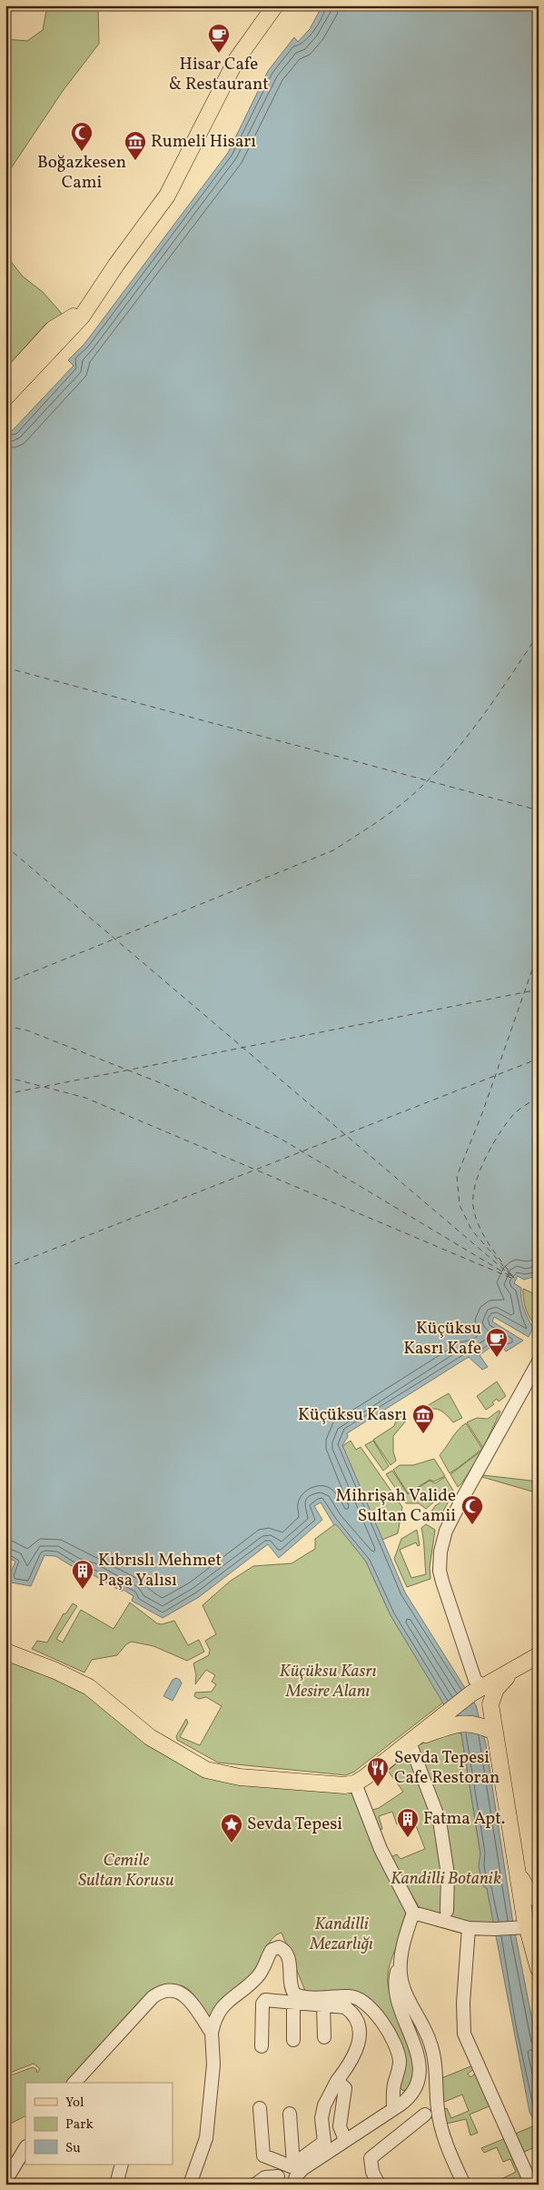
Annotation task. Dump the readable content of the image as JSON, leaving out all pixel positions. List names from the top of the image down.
{
  "parks": [
    "Küçüksu Kasrı Mesire Alanı",
    "Cemile Sultan Korusu",
    "Kandilli Botanik",
    "Kandilli Mezarlığı"
  ],
  "places": {
    "cafe": ["Hisar Cafe & Restaurant", "Küçüksu Kasrı Kafe"],
    "mosque": ["Boğazkesen Cami", "Mihrişah Valide Sultan Camii"],
    "museum": ["Rumeli Hisarı", "Küçüksu Kasrı"],
    "building": ["Kıbrıslı Mehmet Paşa Yalısı", "Fatma Apt."],
    "restaurant": ["Sevda Tepesi Cafe Restoran"],
    "place": ["Sevda Tepesi"]
  },
  "legend": ["Yol", "Park", "Su"]
}
